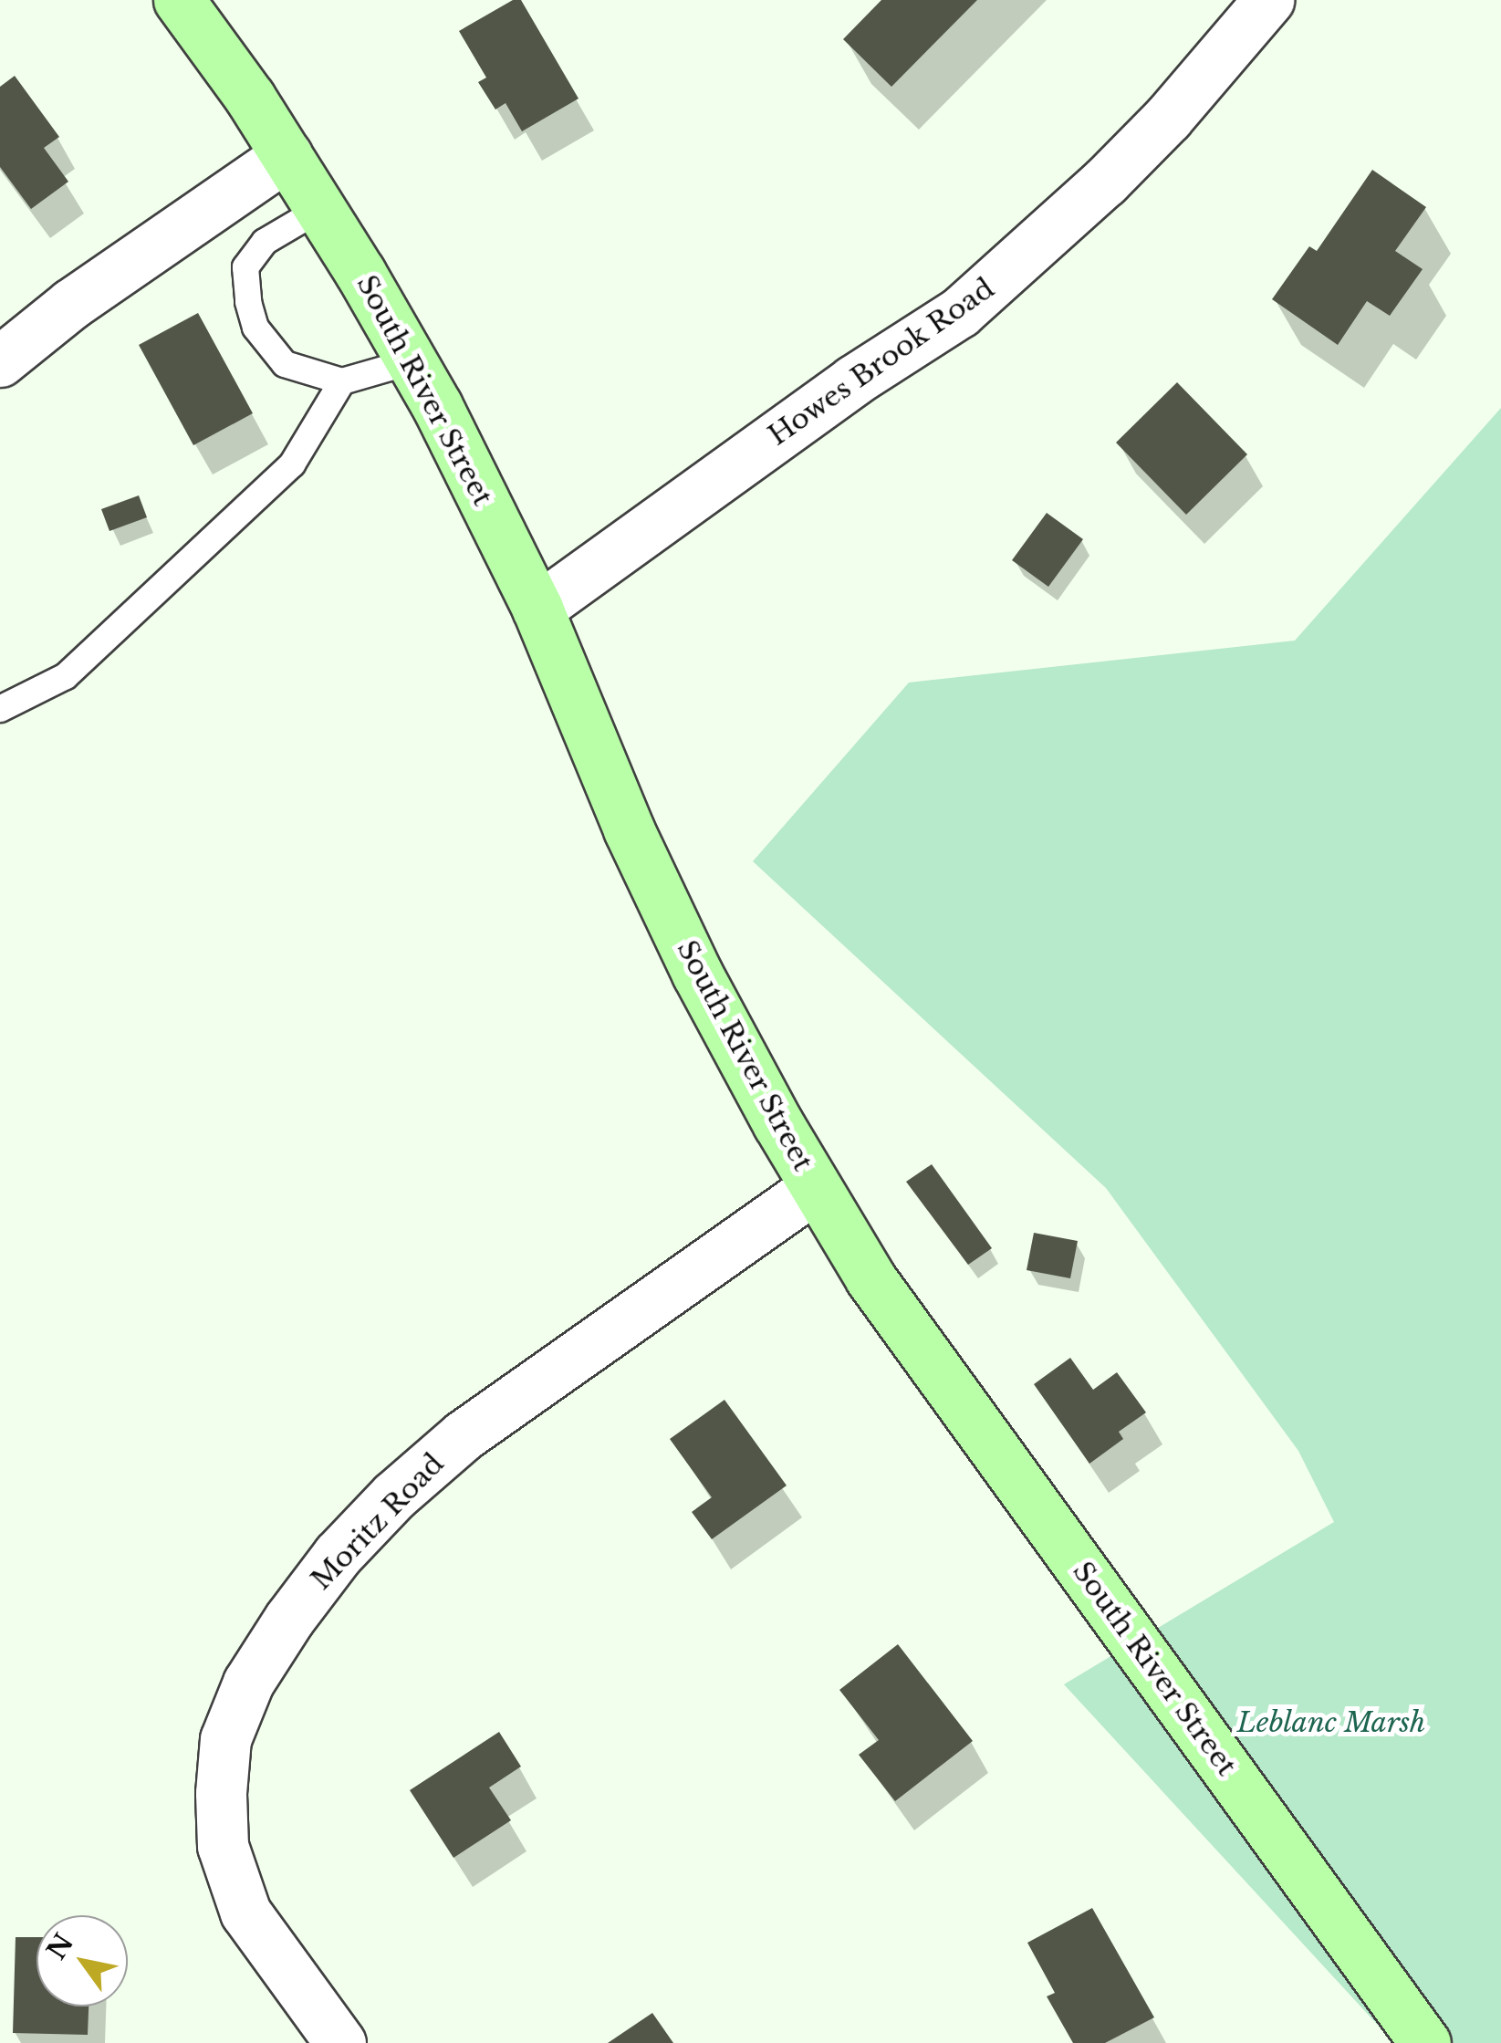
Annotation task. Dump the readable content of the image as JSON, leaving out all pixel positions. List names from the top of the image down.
{
  "streets": {
    "street": ["Howes Brook Road", "South River Street", "Moritz Road"]
  },
  "crossings": [
    ["Howes Brook Road", "South River Street"],
    ["South River Street", "Moritz Road"]
  ],
  "parks": ["Leblanc Marsh"],
  "north": "top left"
}
